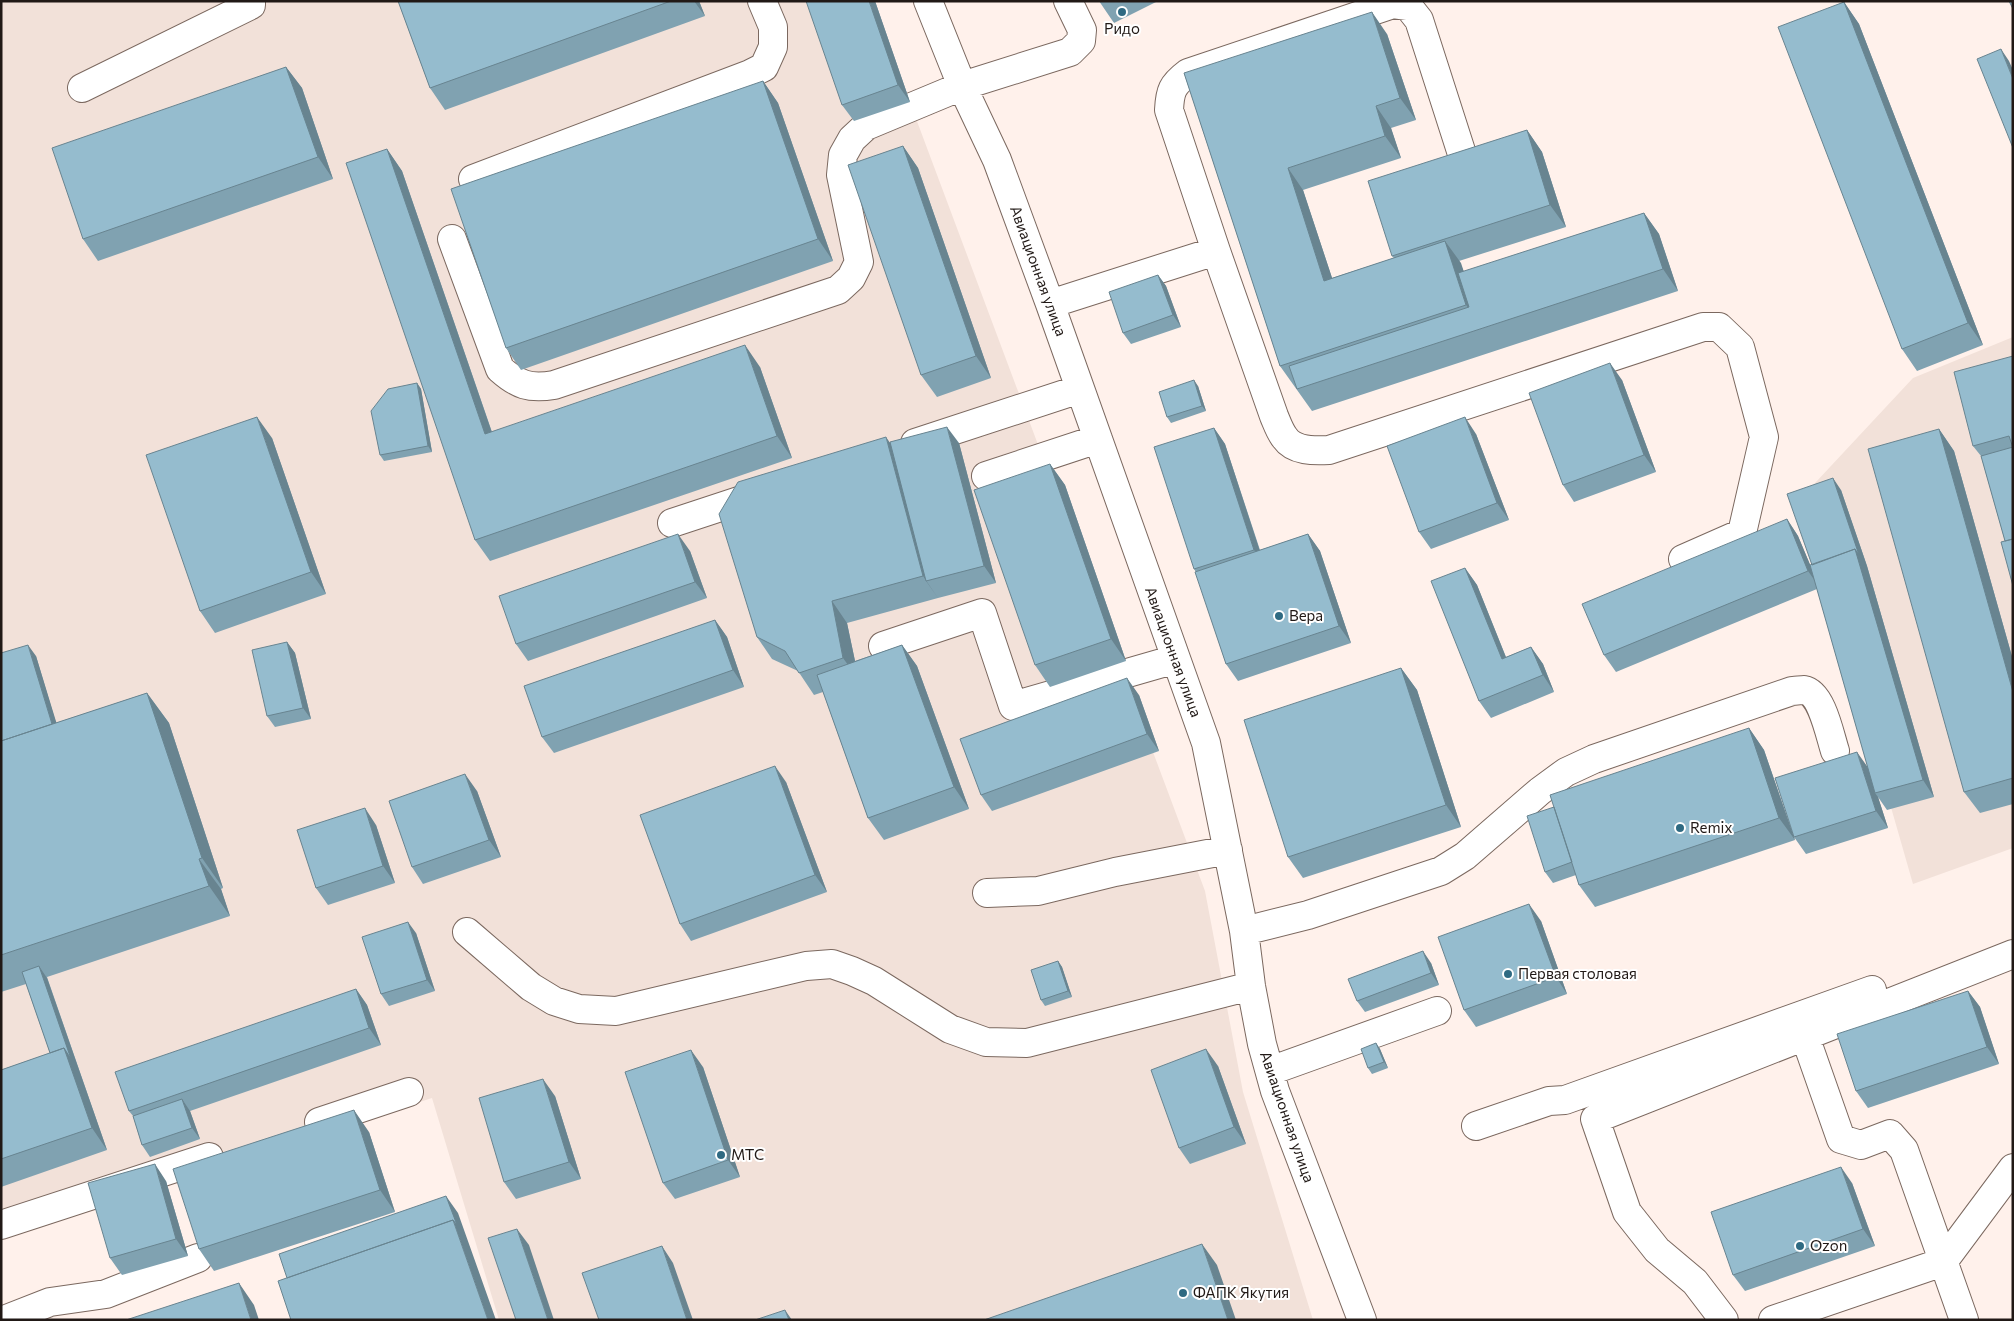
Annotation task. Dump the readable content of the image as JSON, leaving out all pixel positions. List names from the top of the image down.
{
  "streets": {
    "street": ["Авиационная улица"]
  },
  "places": [
    "Ридо",
    "Вера",
    "Remix",
    "Первая столовая",
    "МТС",
    "Ozon",
    "ФАПК Якутия"
  ]
}
